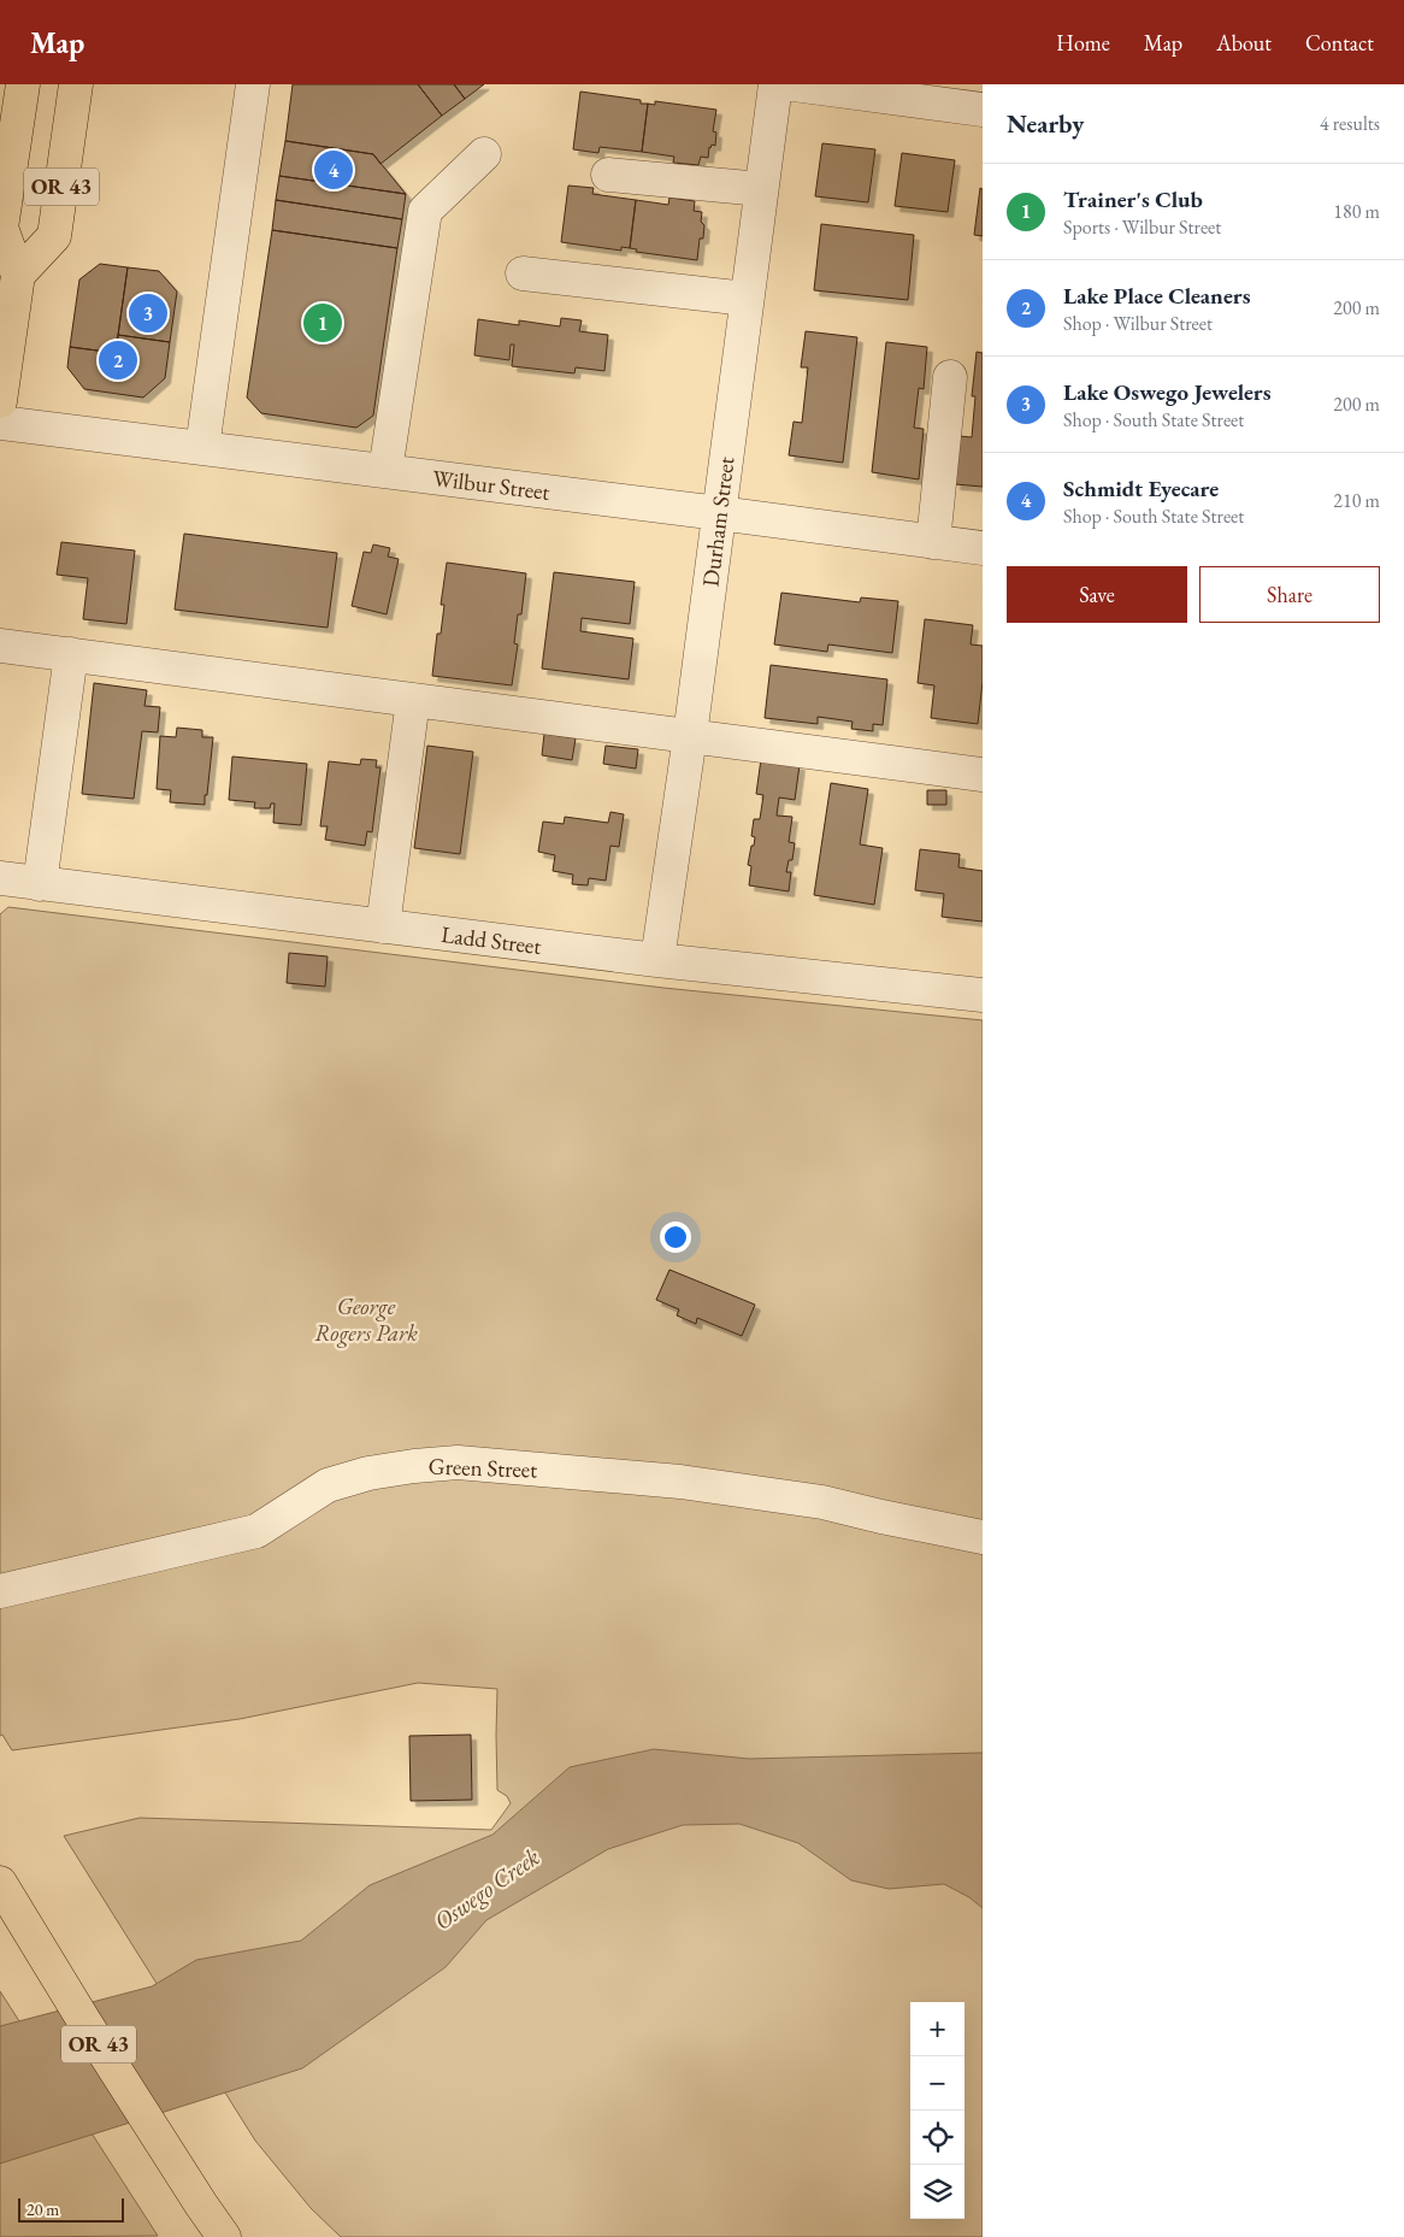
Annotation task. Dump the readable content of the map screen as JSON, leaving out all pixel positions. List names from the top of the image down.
{
  "streets": {
    "main road": ["OR 43"],
    "street": [
      "Wilbur Street",
      "Durham Street",
      "Ladd Street",
      "Green Street"
    ]
  },
  "crossings": [
    ["Wilbur Street", "Durham Street"],
    ["Durham Street", "Ladd Street"]
  ],
  "water": ["Oswego Creek"],
  "parks": ["George Rogers Park"],
  "scale_bar": "20 m",
  "page": {
    "header": "Map",
    "nav": [
      "Home",
      "Map",
      "About",
      "Contact"
    ],
    "heading": ["Nearby", "4 results"],
    "pins": [
      "4",
      "3",
      "1",
      "2"
    ],
    "list": [
      {
        "mark": "1",
        "name": "Trainer's Club",
        "note": "Sports · Wilbur Street",
        "value": "180 m"
      },
      {
        "mark": "2",
        "name": "Lake Place Cleaners",
        "note": "Shop · Wilbur Street",
        "value": "200 m"
      },
      {
        "mark": "3",
        "name": "Lake Oswego Jewelers",
        "note": "Shop · South State Street",
        "value": "200 m"
      },
      {
        "mark": "4",
        "name": "Schmidt Eyecare",
        "note": "Shop · South State Street",
        "value": "210 m"
      }
    ],
    "buttons": ["Save", "Share"],
    "map_buttons": ["+", "−"],
    "scale": "20 m"
  }
}
